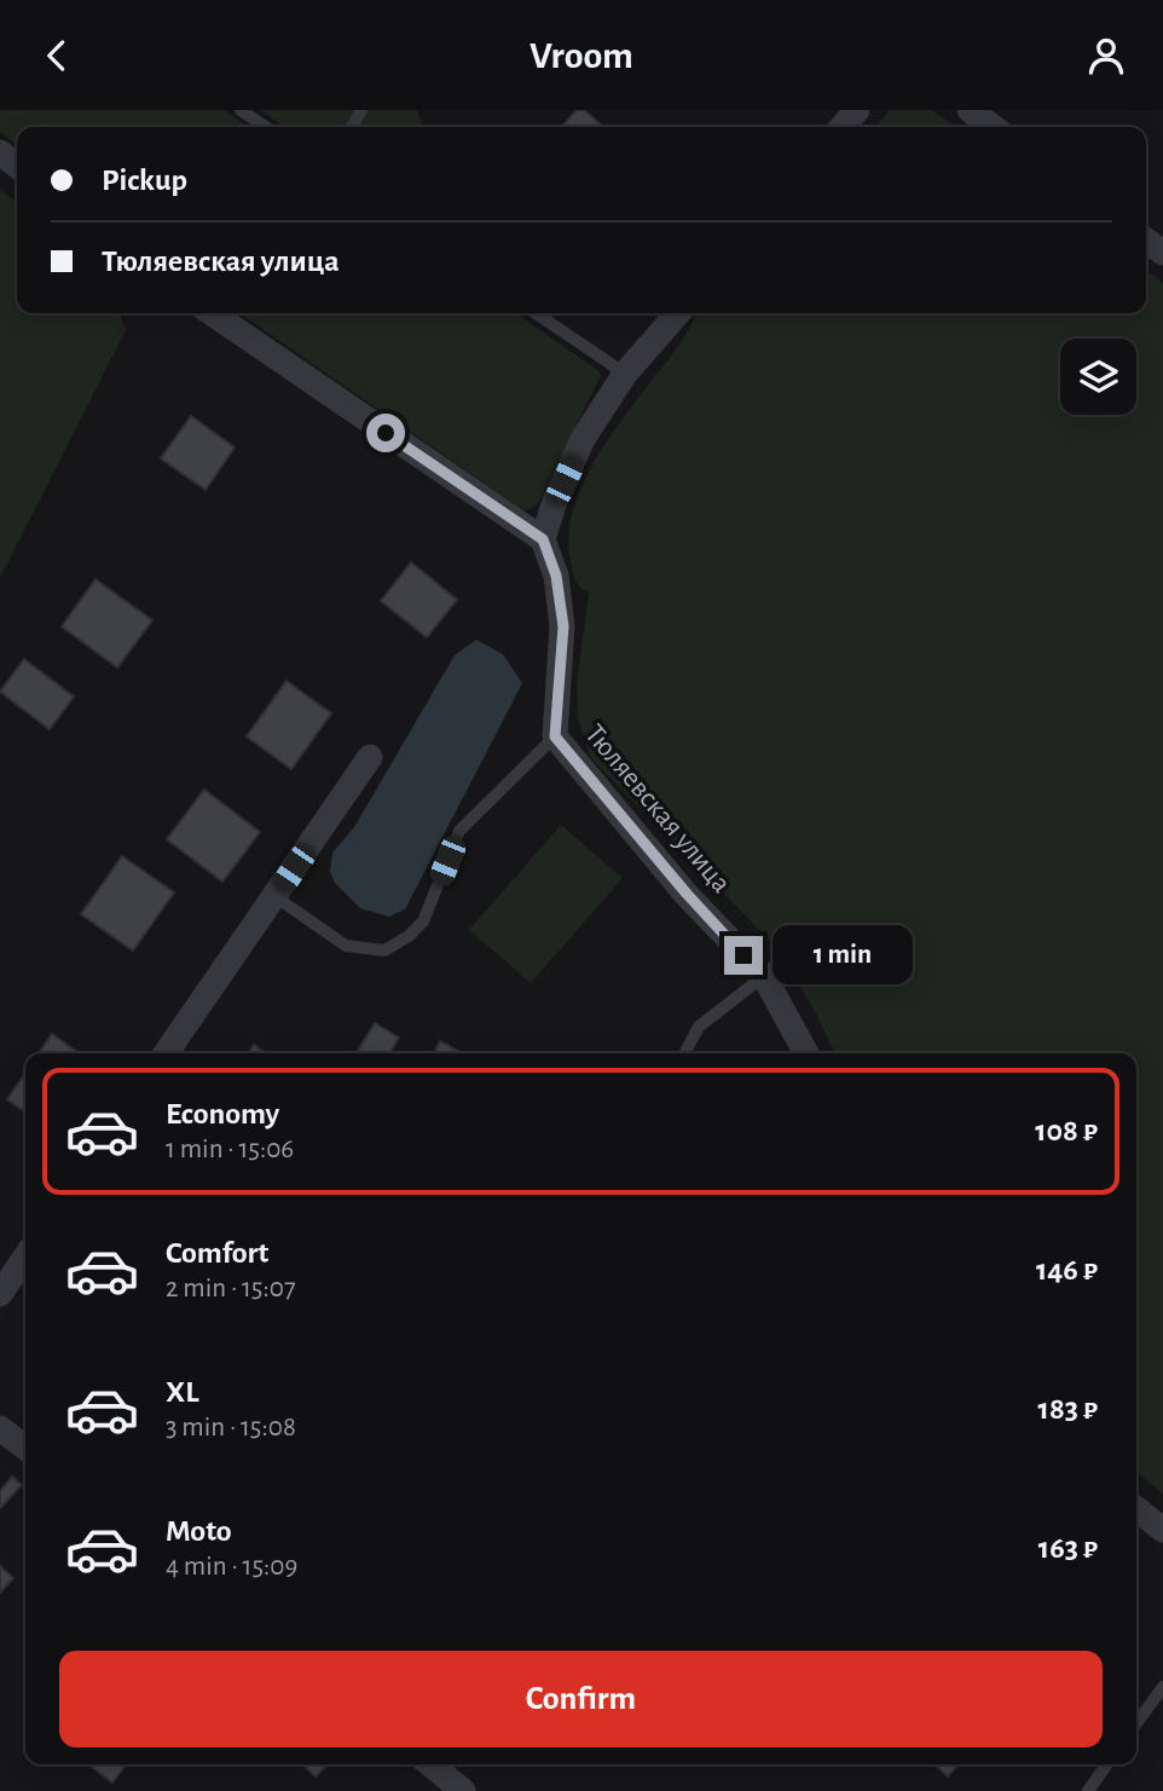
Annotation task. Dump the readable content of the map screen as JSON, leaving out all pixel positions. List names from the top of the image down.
{
  "streets": {
    "street": ["Тюляевская улица"]
  },
  "page": {
    "header": "Vroom",
    "banner": ["Pickup", "Тюляевская улица"],
    "bubble": "1 min",
    "list": [
      {
        "name": "Economy",
        "note": "1 min · 15:06",
        "value": "108 ₽"
      },
      {
        "name": "Comfort",
        "note": "2 min · 15:07",
        "value": "146 ₽"
      },
      {
        "name": "XL",
        "note": "3 min · 15:08",
        "value": "183 ₽"
      },
      {
        "name": "Moto",
        "note": "4 min · 15:09",
        "value": "163 ₽"
      }
    ],
    "buttons": "Confirm"
  }
}
